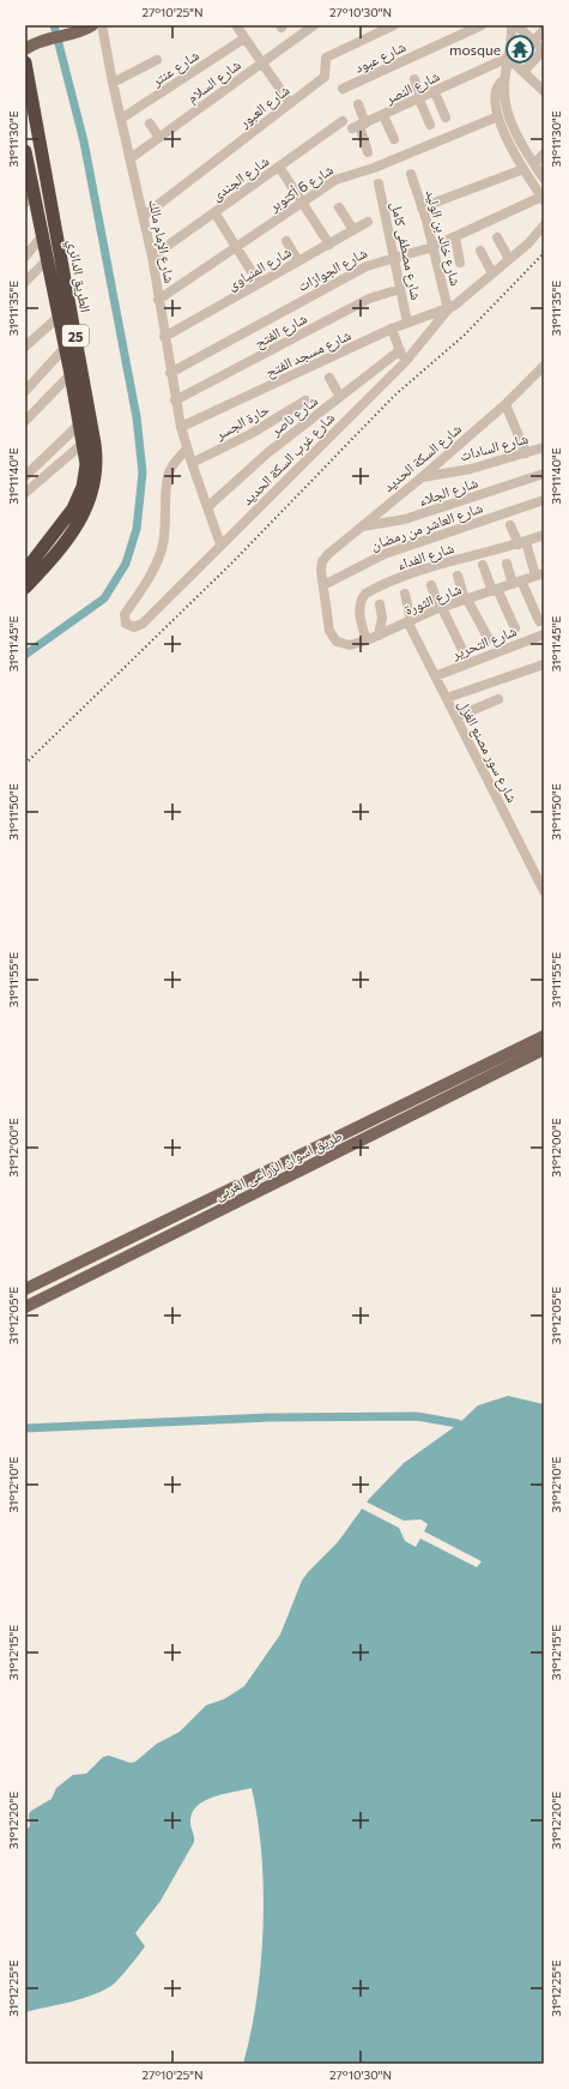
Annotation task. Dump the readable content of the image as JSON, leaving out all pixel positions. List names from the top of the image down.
{
  "streets": {
    "highway": ["الطريق الدائري", "25"],
    "main road": ["طريق اسوان الزراعى الغربى"],
    "street": [
      "شارع عبود",
      "شارع عنتر",
      "شارع السلام",
      "شارع النصر",
      "شارع العبور",
      "شارع الجندى",
      "شارع 6 أكتوبر",
      "شارع خالد بن الوليد",
      "شارع الإمام مالك",
      "شارع مصطفى كامل",
      "شارع المنياوى",
      "شارع الجوازات",
      "شارع الفتح",
      "شارع مسجد الفتح",
      "شارع ناصر",
      "حارة الجسر",
      "شارع السادات",
      "شارع السكة الحديد",
      "شارع غرب السكة الحديد",
      "شارع الجلاء",
      "شارع العاشر من رمضان",
      "شارع الفداء",
      "شارع الثورة",
      "شارع التحرير",
      "شارع سور مصنع الغزل"
    ]
  },
  "crossings": [
    ["شارع عنتر", "شارع الإمام مالك"],
    ["شارع السلام", "شارع الإمام مالك"],
    ["شارع العبور", "شارع الإمام مالك"],
    ["شارع الجندى", "شارع الإمام مالك"],
    ["شارع 6 أكتوبر", "شارع الإمام مالك"],
    ["شارع خالد بن الوليد", "شارع الجوازات"],
    ["شارع خالد بن الوليد", "شارع مسجد الفتح"],
    ["شارع خالد بن الوليد", "شارع غرب السكة الحديد"],
    ["شارع الإمام مالك", "شارع المنياوى"],
    ["شارع الإمام مالك", "شارع الجوازات"],
    ["شارع الإمام مالك", "شارع الفتح"],
    ["شارع الإمام مالك", "شارع مسجد الفتح"],
    ["شارع الإمام مالك", "شارع ناصر"],
    ["شارع الإمام مالك", "حارة الجسر"],
    ["شارع الإمام مالك", "شارع غرب السكة الحديد"],
    ["شارع مصطفى كامل", "شارع الجوازات"],
    ["شارع مصطفى كامل", "شارع الفتح"],
    ["شارع مصطفى كامل", "شارع مسجد الفتح"],
    ["شارع مسجد الفتح", "شارع غرب السكة الحديد"],
    ["شارع السادات", "شارع السكة الحديد"],
    ["شارع السكة الحديد", "شارع الجلاء"],
    ["شارع السكة الحديد", "شارع العاشر من رمضان"],
    ["شارع السكة الحديد", "شارع الثورة"],
    ["شارع العاشر من رمضان", "شارع الثورة"],
    ["شارع الفداء", "شارع الثورة"],
    ["شارع الثورة", "شارع سور مصنع الغزل"],
    ["شارع التحرير", "شارع سور مصنع الغزل"]
  ],
  "places": {
    "temple": ["mosque"]
  },
  "coordinates": [
    "27°10'25\"N",
    "27°10'30\"N",
    "31°11'30\"E",
    "31°11'35\"E",
    "31°11'40\"E",
    "31°11'45\"E",
    "31°11'50\"E",
    "31°11'55\"E",
    "31°12'00\"E",
    "31°12'05\"E",
    "31°12'10\"E",
    "31°12'15\"E",
    "31°12'20\"E",
    "31°12'25\"E"
  ]
}
